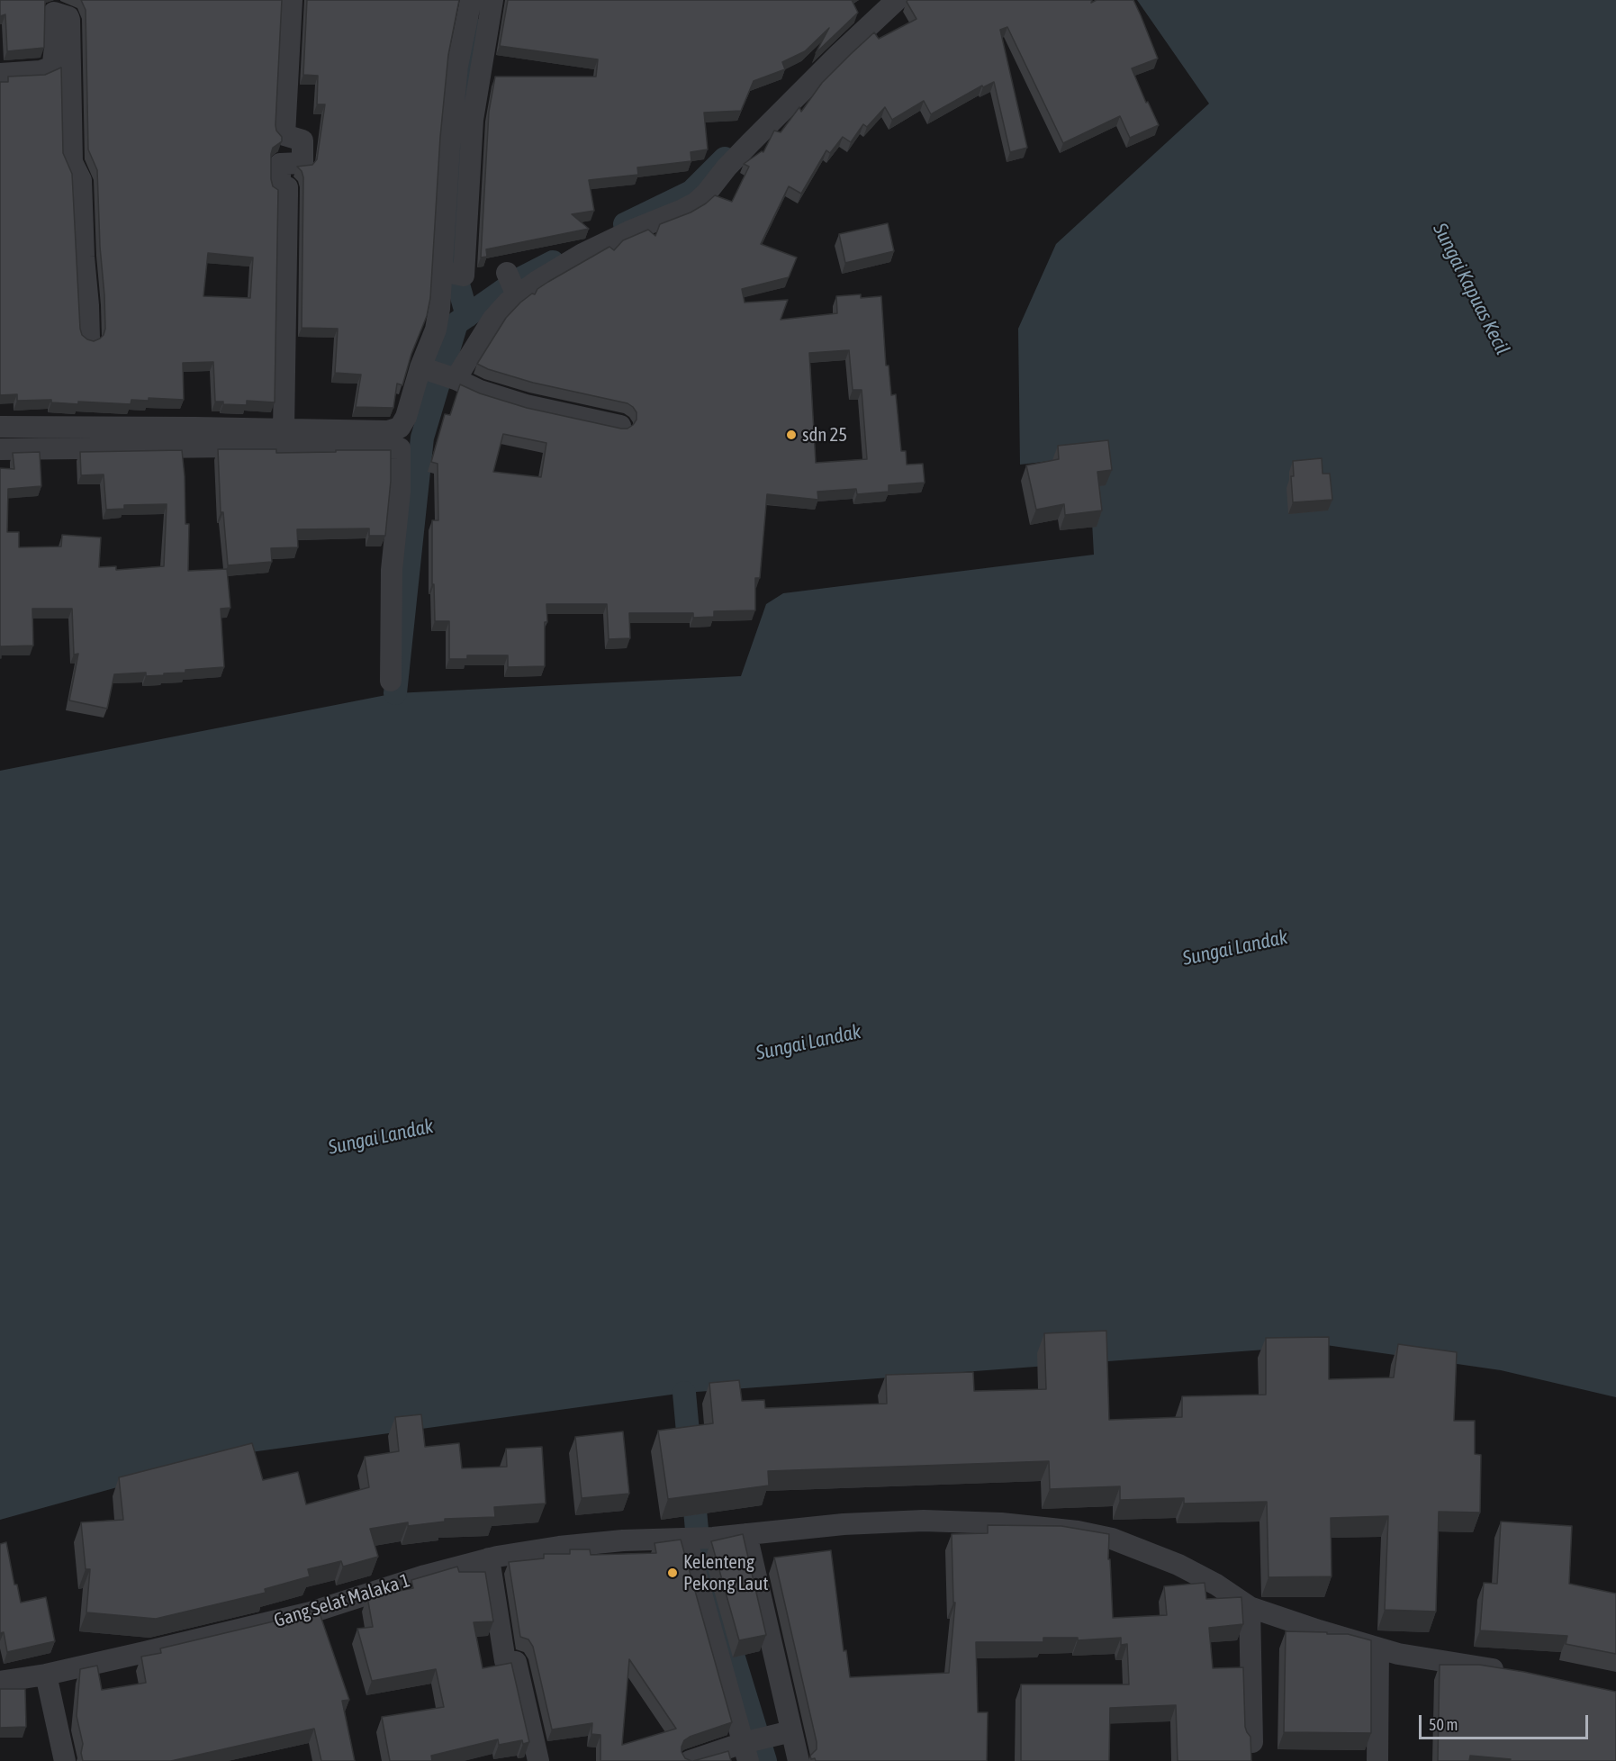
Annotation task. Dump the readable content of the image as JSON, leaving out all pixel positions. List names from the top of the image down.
{
  "streets": {
    "street": ["Gang Selat Malaka 1"]
  },
  "water": ["Sungai Kapuas Kecil", "Sungai Landak"],
  "places": ["sdn 25", "Kelenteng Pekong Laut"],
  "scale_bar": "50 m"
}
